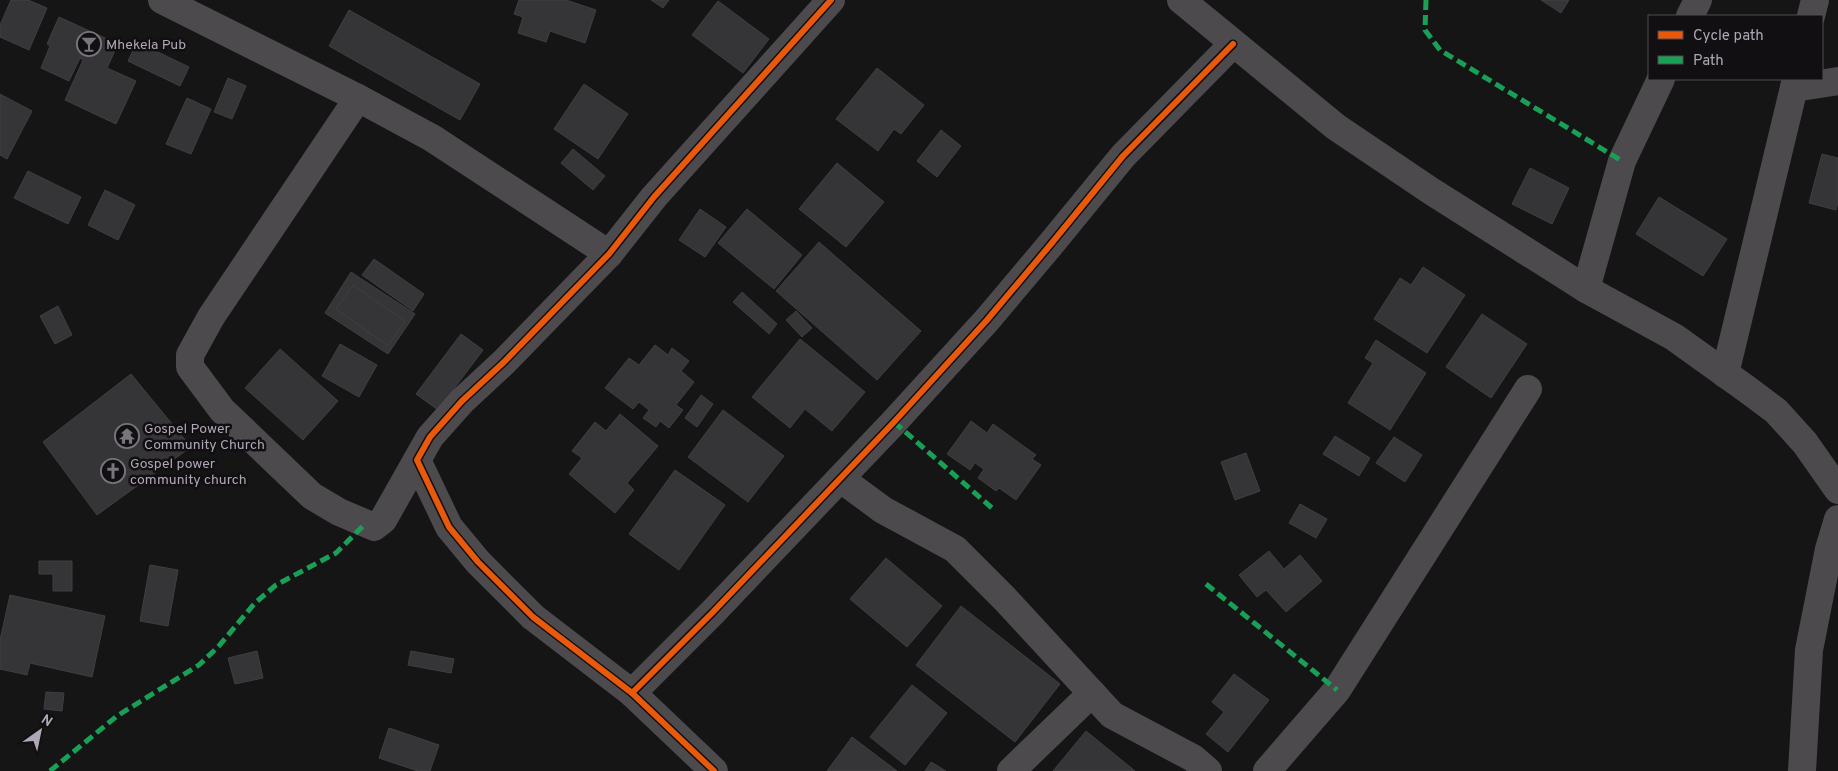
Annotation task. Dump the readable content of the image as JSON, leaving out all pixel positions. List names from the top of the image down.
{
  "places": {
    "bar": ["Mhekela Pub"],
    "temple": ["Gospel Power Community Church"],
    "church": ["Gospel power community church"]
  },
  "legend": ["Cycle path", "Path"],
  "north": "top right"
}
